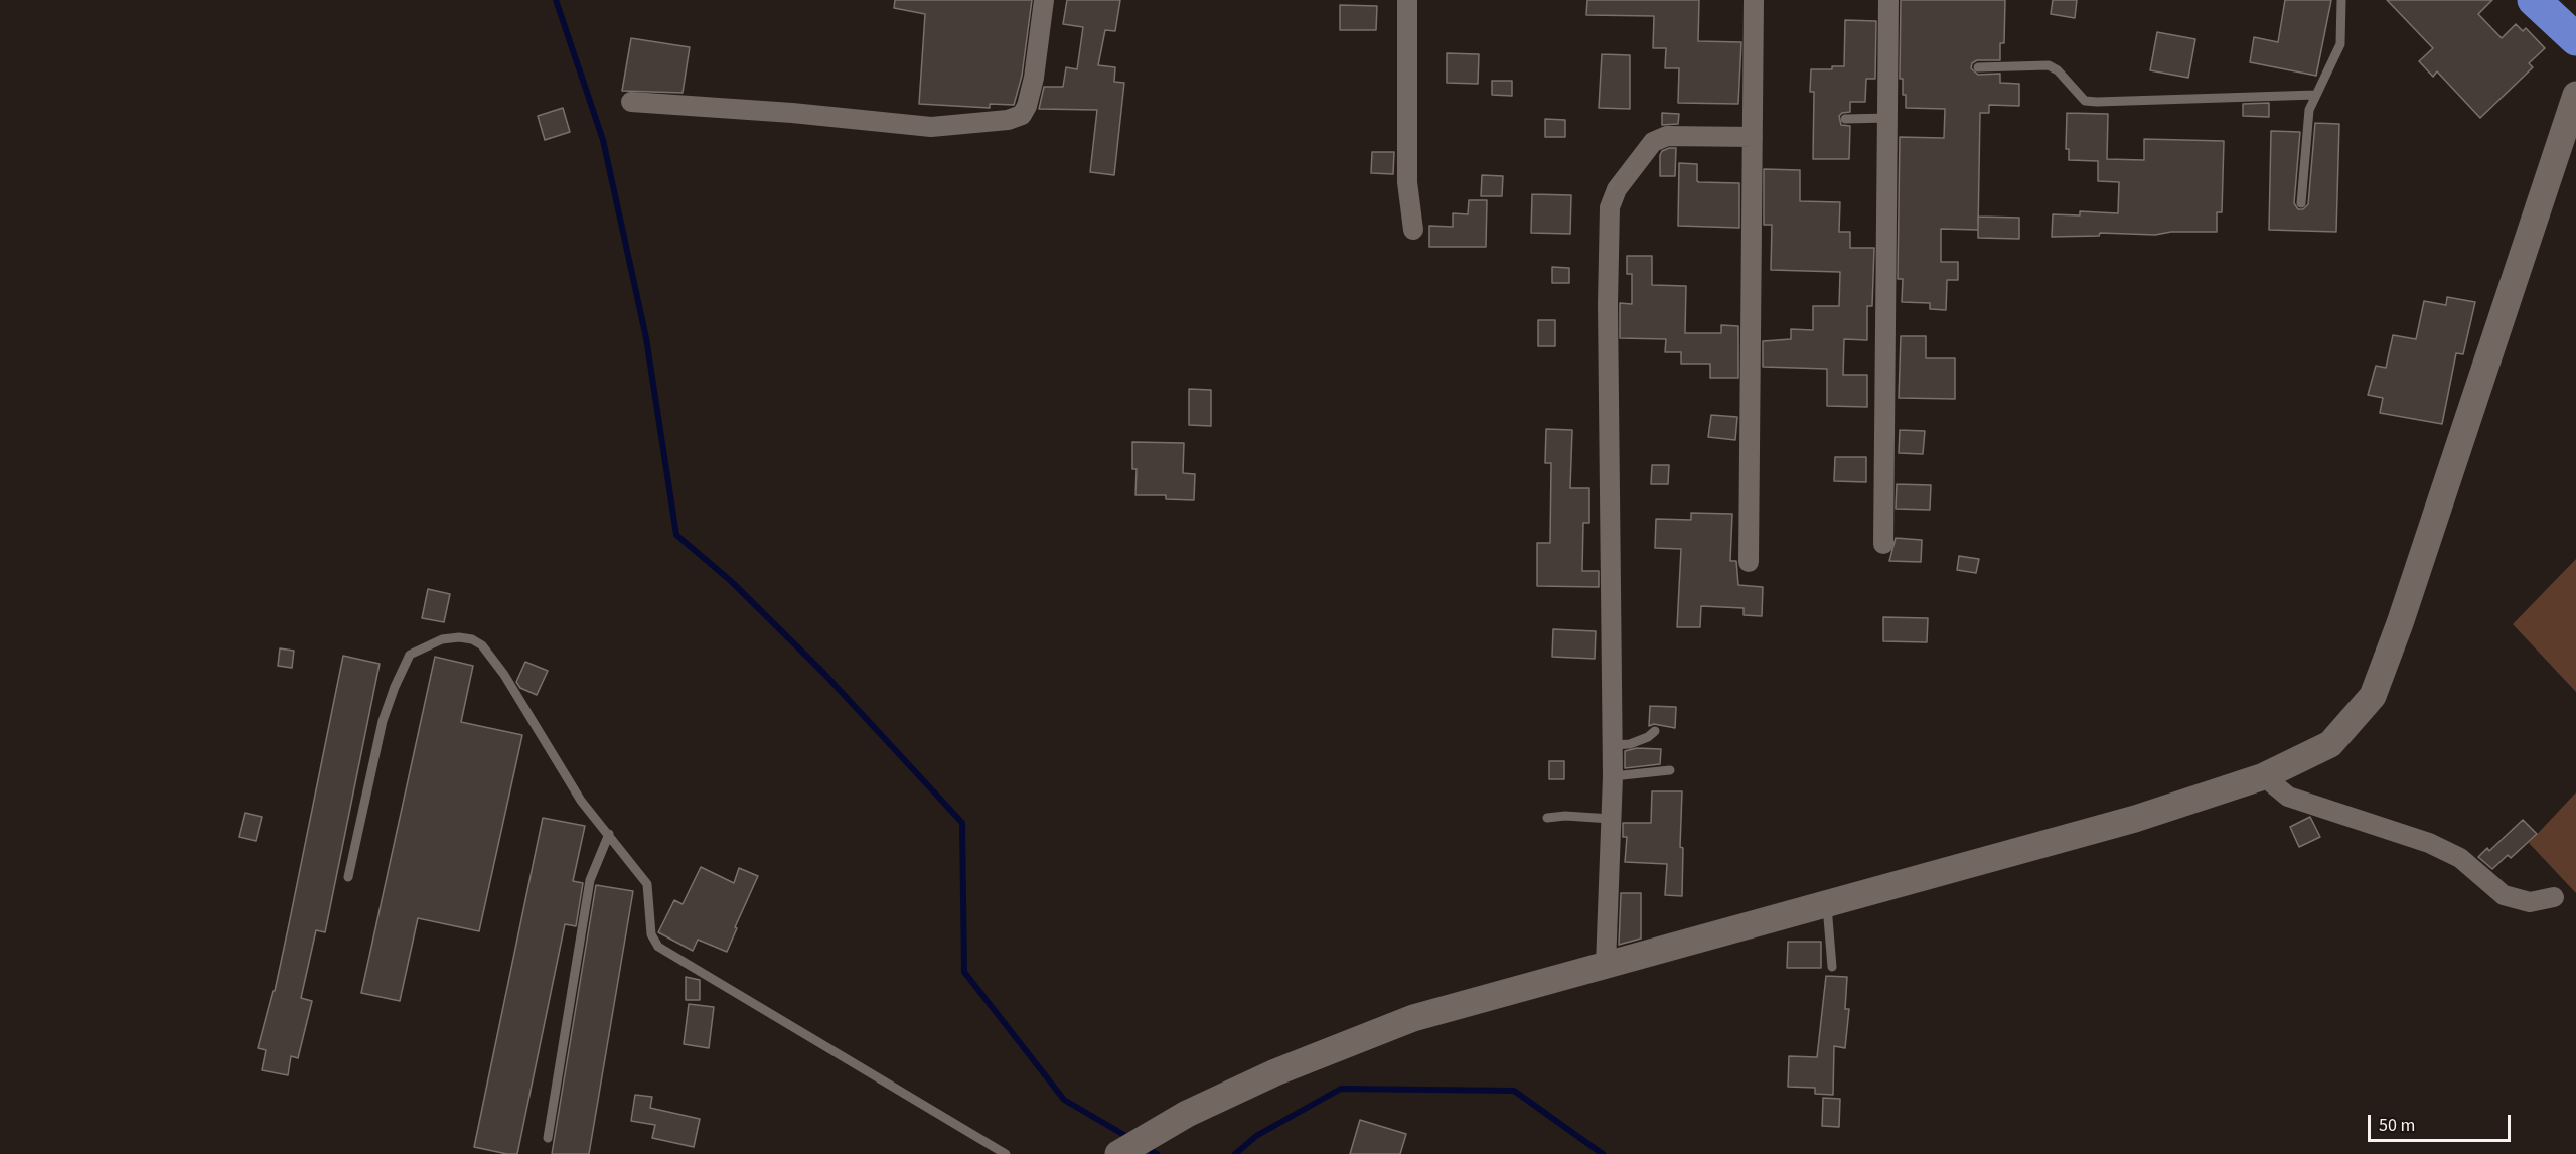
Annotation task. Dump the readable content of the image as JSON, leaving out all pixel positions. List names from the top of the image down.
{
  "scale_bar": "50 m"
}
